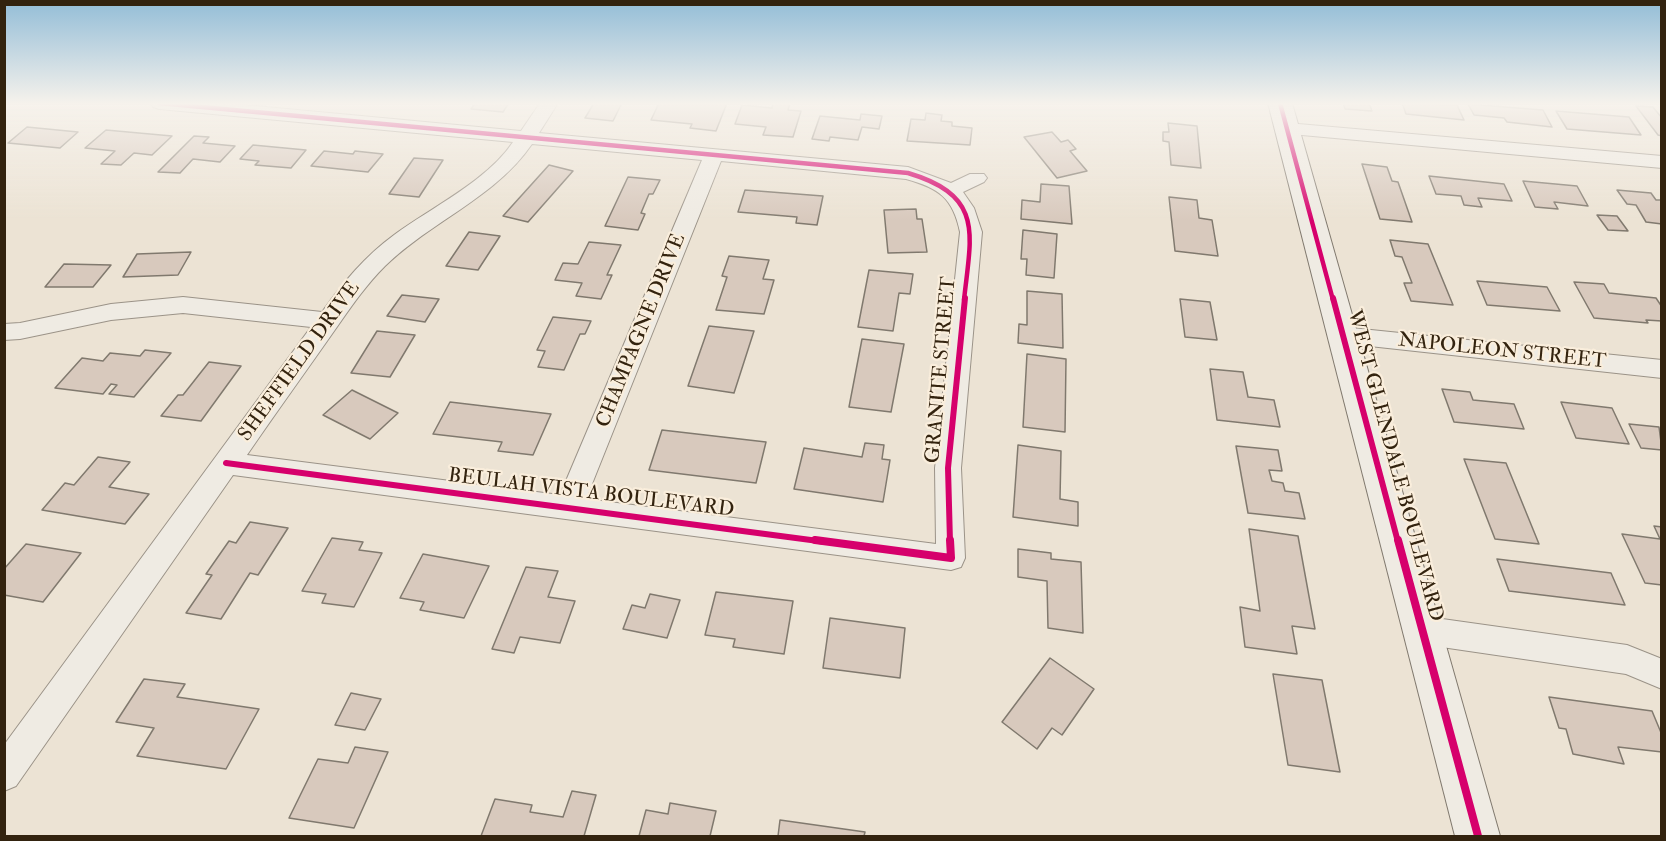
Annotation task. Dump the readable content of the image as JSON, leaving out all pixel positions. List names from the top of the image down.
{
  "streets": {
    "street": [
      "CHAMPAGNE DRIVE",
      "NAPOLEON STREET",
      "SHEFFIELD DRIVE",
      "GRANITE STREET",
      "WEST GLENDALE BOULEVARD",
      "BEULAH VISTA BOULEVARD"
    ]
  },
  "crossings": [
    ["CHAMPAGNE DRIVE", "BEULAH VISTA BOULEVARD"],
    ["NAPOLEON STREET", "WEST GLENDALE BOULEVARD"],
    ["SHEFFIELD DRIVE", "BEULAH VISTA BOULEVARD"],
    ["GRANITE STREET", "BEULAH VISTA BOULEVARD"]
  ]
}
